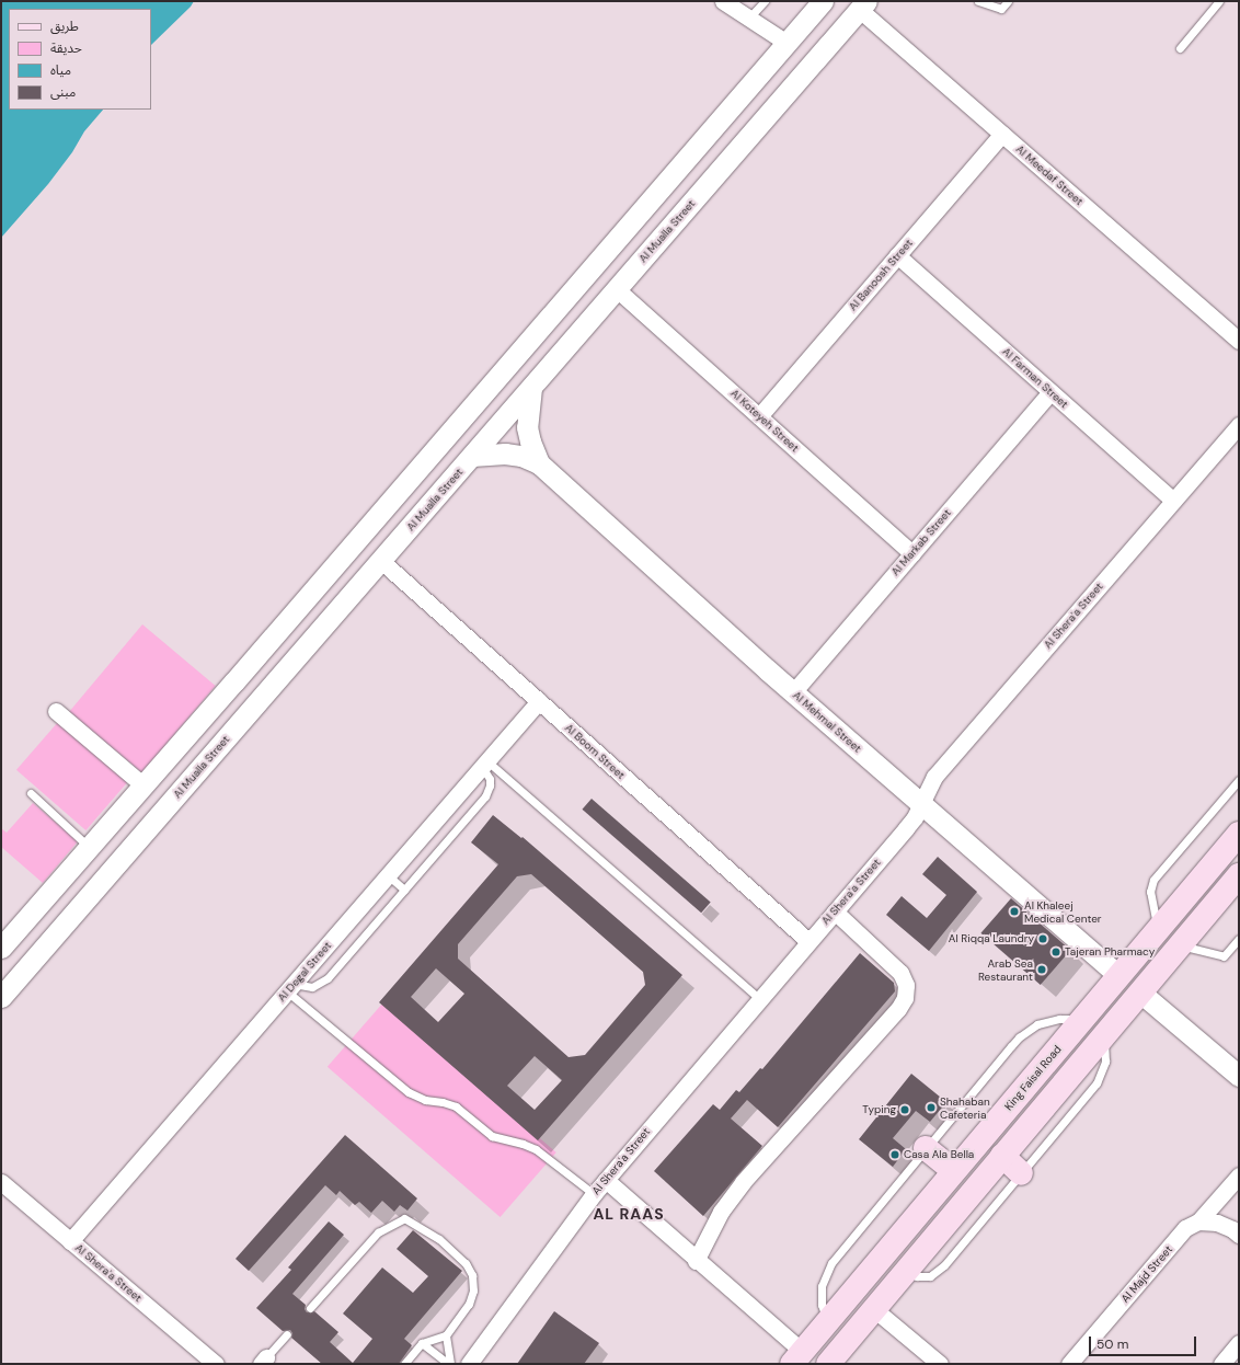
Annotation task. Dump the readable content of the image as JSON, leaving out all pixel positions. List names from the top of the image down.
{
  "streets": {
    "main road": ["King Faisal Road"],
    "street": [
      "Al Meedaf Street",
      "Al Mualla Street",
      "Al Banoosh Street",
      "Al Farman Street",
      "Al Koteyeh Street",
      "Al Markab Street",
      "Al Shera'a Street",
      "Al Mehmal Street",
      "Al Boom Street",
      "Al Degal Street",
      "Al Majd Street"
    ]
  },
  "crossings": [
    ["Al Meedaf Street", "Al Mualla Street"],
    ["Al Meedaf Street", "Al Banoosh Street"],
    ["Al Mualla Street", "Al Koteyeh Street"],
    ["Al Mualla Street", "Al Mehmal Street"],
    ["Al Mualla Street", "Al Boom Street"],
    ["Al Banoosh Street", "Al Farman Street"],
    ["Al Banoosh Street", "Al Koteyeh Street"],
    ["Al Farman Street", "Al Markab Street"],
    ["Al Farman Street", "Al Shera'a Street"],
    ["Al Koteyeh Street", "Al Markab Street"],
    ["Al Markab Street", "Al Mehmal Street"],
    ["Al Shera'a Street", "Al Mehmal Street"],
    ["Al Shera'a Street", "Al Boom Street"],
    ["Al Shera'a Street", "Al Degal Street"],
    ["Al Mehmal Street", "King Faisal Road"],
    ["Al Boom Street", "Al Degal Street"]
  ],
  "districts": ["AL RAAS"],
  "places": [
    "Al Khaleej Medical Center",
    "Al Riqqa Laundry",
    "Tajeran Pharmacy",
    "Arab Sea Restaurant",
    "Shahaban Cafeteria",
    "Typing",
    "Casa Ala Bella"
  ],
  "legend": [
    "طريق",
    "حديقة",
    "مياه",
    "مبنى"
  ],
  "scale_bar": "50 m"
}
